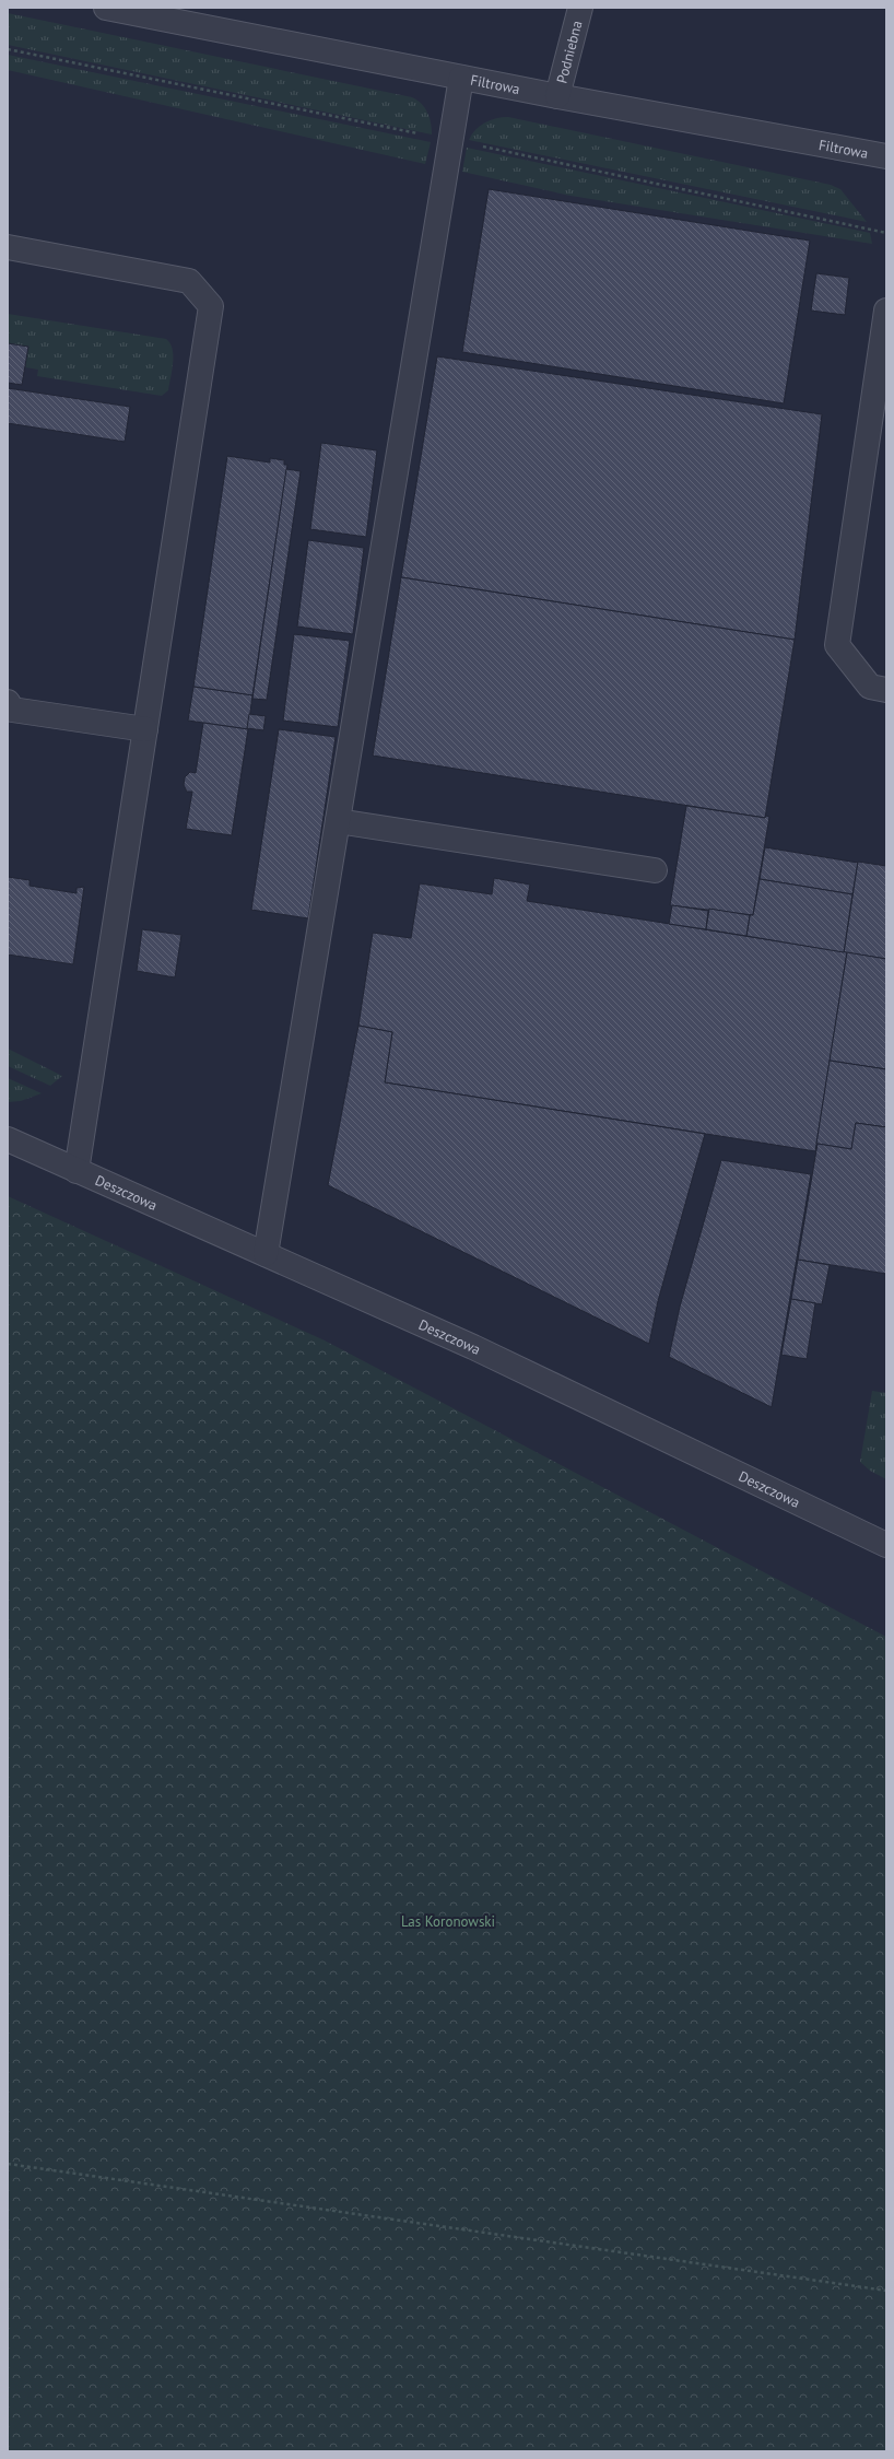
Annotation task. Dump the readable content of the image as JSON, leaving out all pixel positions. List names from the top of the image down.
{
  "streets": {
    "street": ["Podniebna", "Filtrowa", "Deszczowa"]
  },
  "crossings": [
    ["Podniebna", "Filtrowa"]
  ],
  "parks": ["Las Koronowski"]
}
